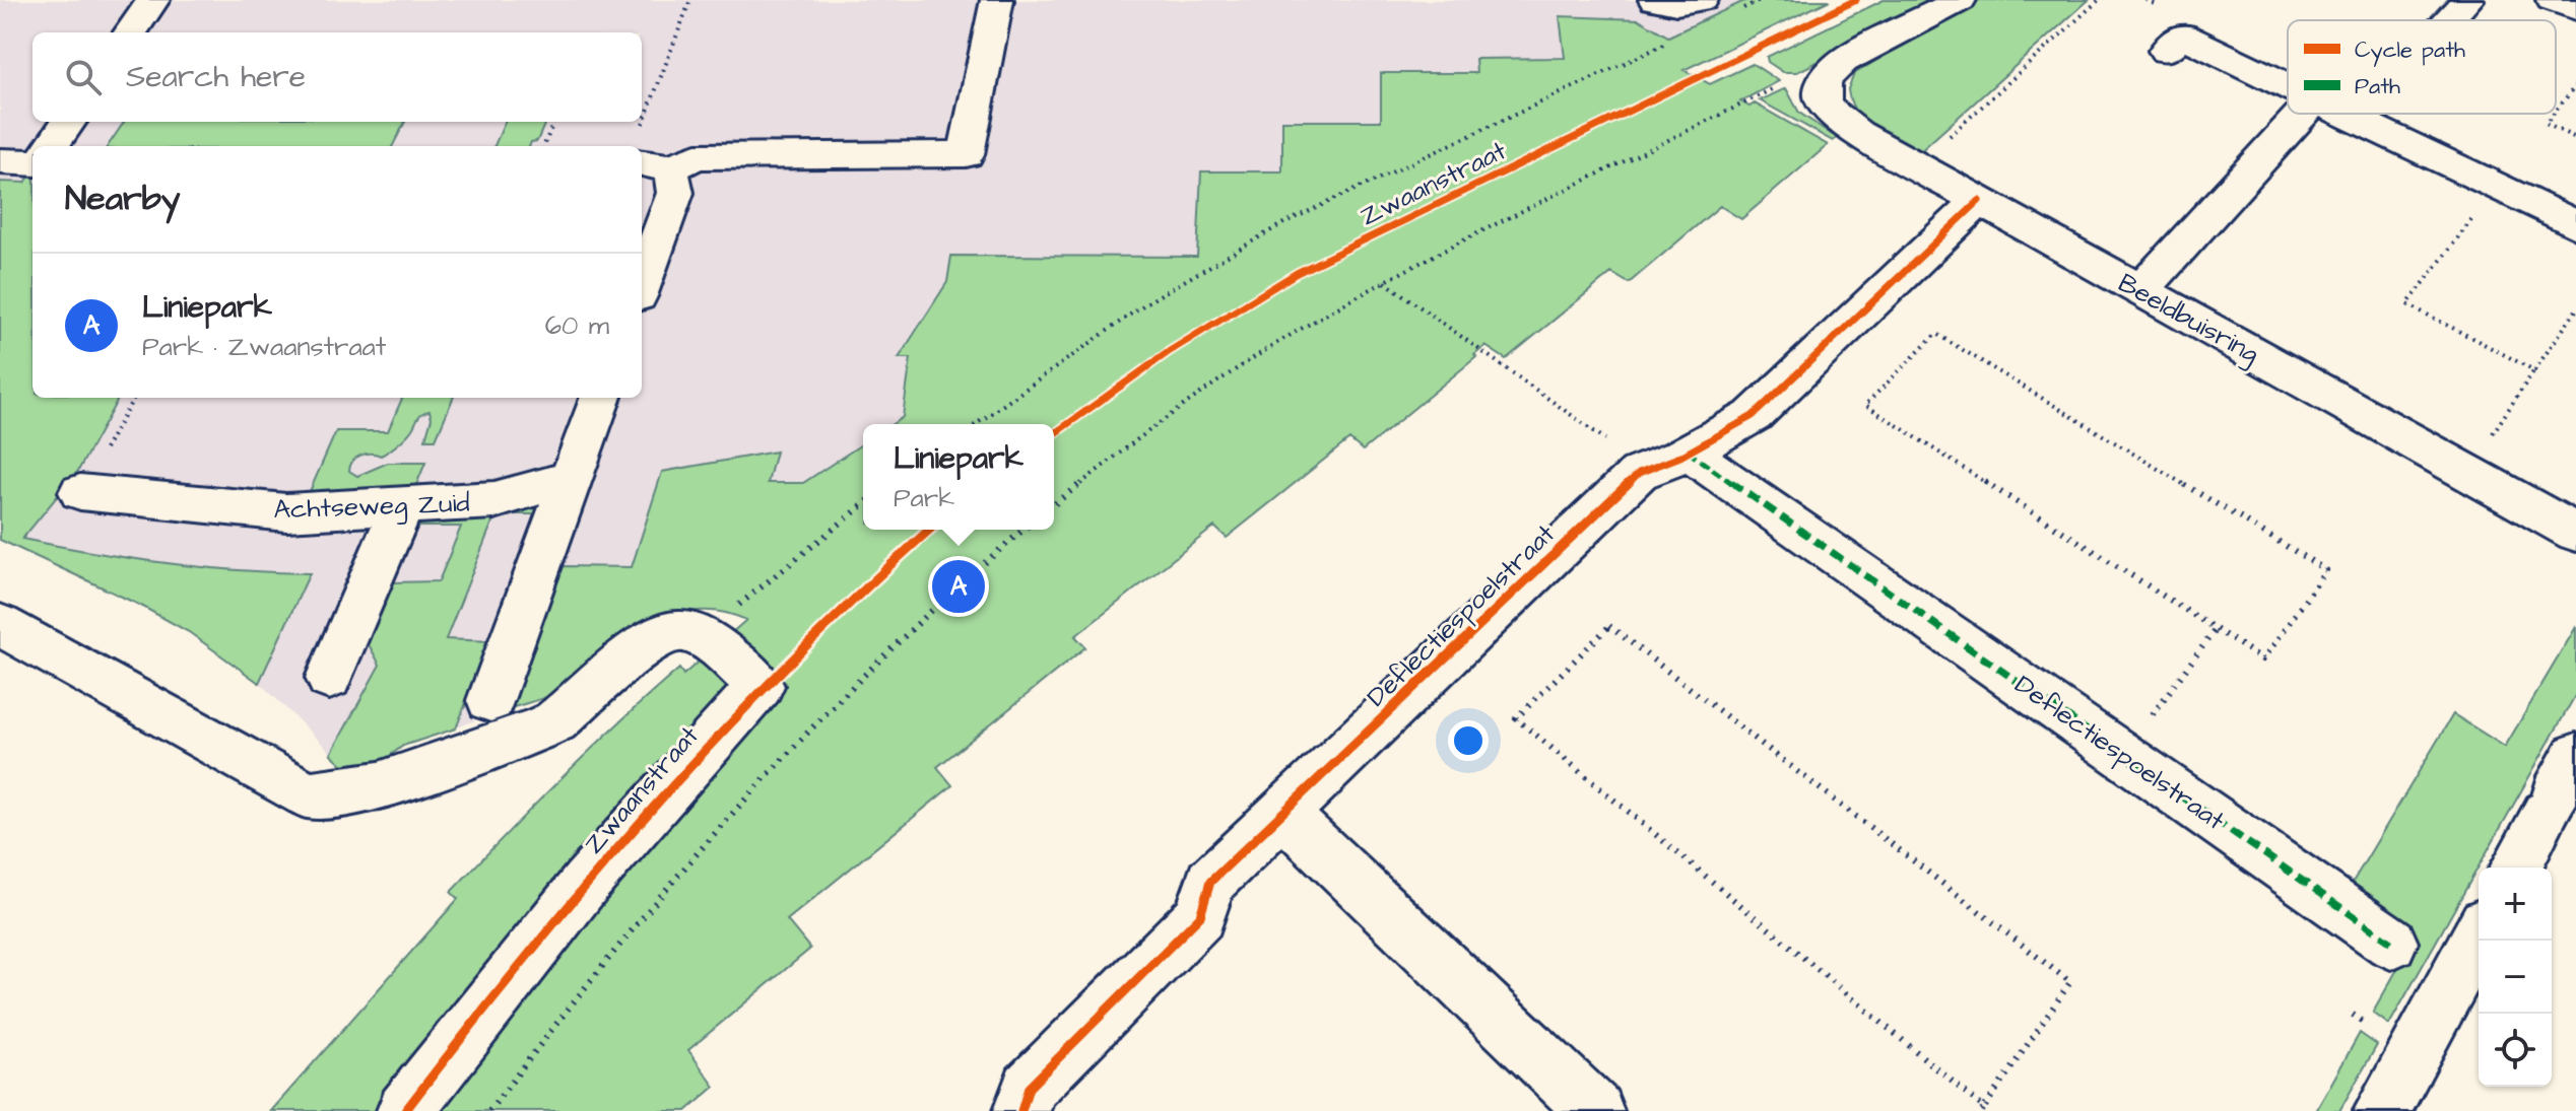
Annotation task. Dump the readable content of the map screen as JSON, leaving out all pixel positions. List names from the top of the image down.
{
  "streets": {
    "street": [
      "Zwaanstraat",
      "Beeldbuisring",
      "Achtseweg Zuid",
      "Deflectiespoelstraat"
    ]
  },
  "crossings": [
    ["Beeldbuisring", "Deflectiespoelstraat"]
  ],
  "legend": ["Cycle path", "Path"],
  "page": {
    "search": "Search here",
    "heading": "Nearby",
    "list": [
      {
        "mark": "A",
        "name": "Liniepark",
        "note": "Park · Zwaanstraat",
        "value": "60 m"
      }
    ],
    "popup": ["Liniepark", "Park"],
    "pins": "A",
    "map_buttons": ["+", "−"]
  }
}
